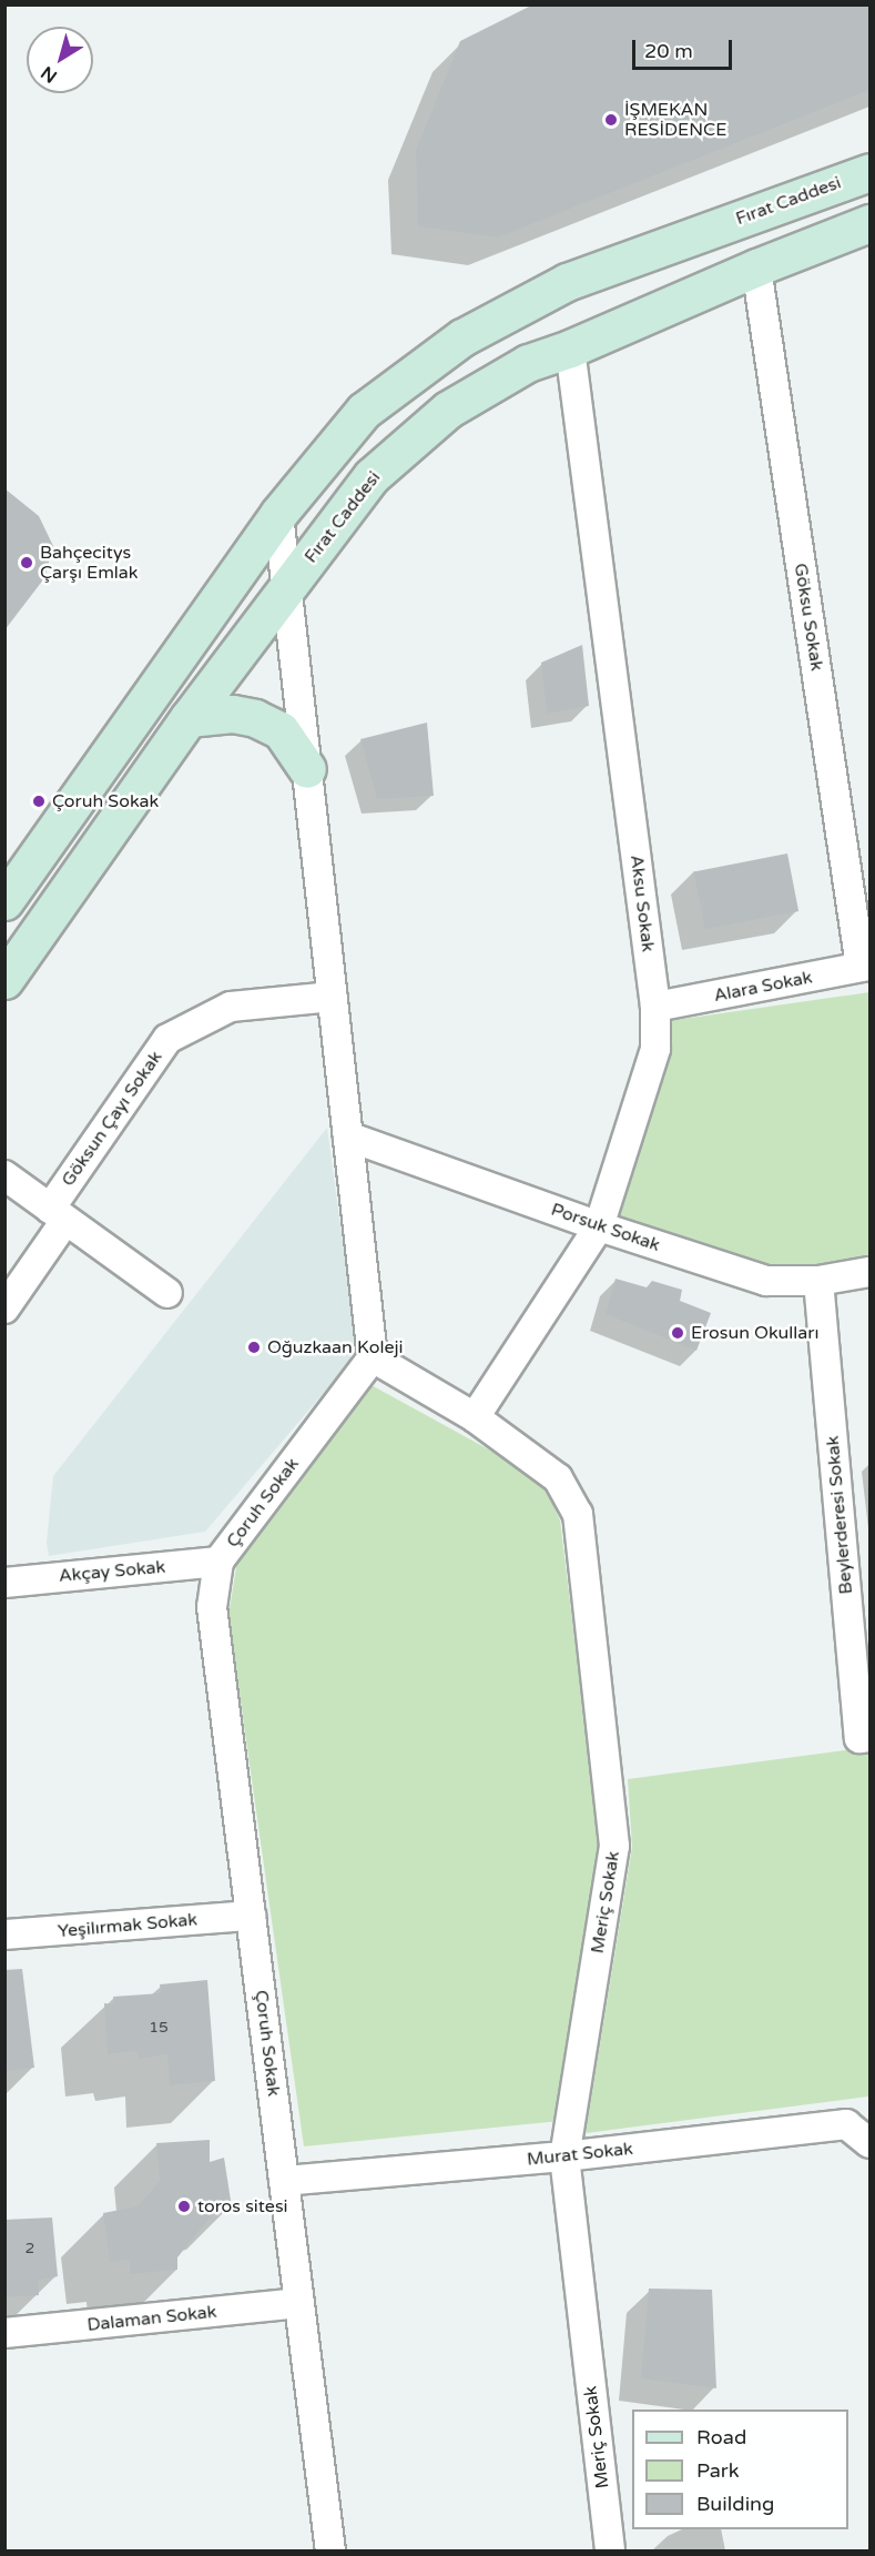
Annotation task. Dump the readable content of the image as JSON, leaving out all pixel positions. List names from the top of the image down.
{
  "streets": {
    "main road": ["Fırat Caddesi"],
    "street": [
      "Göksu Sokak",
      "Aksu Sokak",
      "Alara Sokak",
      "Göksun Çayı Sokak",
      "Porsuk Sokak",
      "Çoruh Sokak",
      "Beylerderesi Sokak",
      "Akçay Sokak",
      "Meriç Sokak",
      "Yeşilırmak Sokak",
      "Murat Sokak",
      "Dalaman Sokak"
    ]
  },
  "crossings": [
    ["Fırat Caddesi", "Göksu Sokak"],
    ["Fırat Caddesi", "Aksu Sokak"],
    ["Göksu Sokak", "Alara Sokak"],
    ["Aksu Sokak", "Alara Sokak"],
    ["Aksu Sokak", "Porsuk Sokak"],
    ["Aksu Sokak", "Meriç Sokak"],
    ["Porsuk Sokak", "Beylerderesi Sokak"],
    ["Çoruh Sokak", "Akçay Sokak"],
    ["Çoruh Sokak", "Meriç Sokak"],
    ["Çoruh Sokak", "Yeşilırmak Sokak"],
    ["Çoruh Sokak", "Murat Sokak"],
    ["Çoruh Sokak", "Dalaman Sokak"],
    ["Meriç Sokak", "Murat Sokak"]
  ],
  "places": [
    "İŞMEKAN RESİDENCE",
    "Bahçecitys Çarşı Emlak",
    "Çoruh Sokak",
    "Erosun Okulları",
    "Oğuzkaan Koleji",
    "toros sitesi"
  ],
  "house_numbers": ["15", "2"],
  "legend": ["Road", "Park", "Building"],
  "scale_bar": "20 m",
  "north": "bottom left"
}
